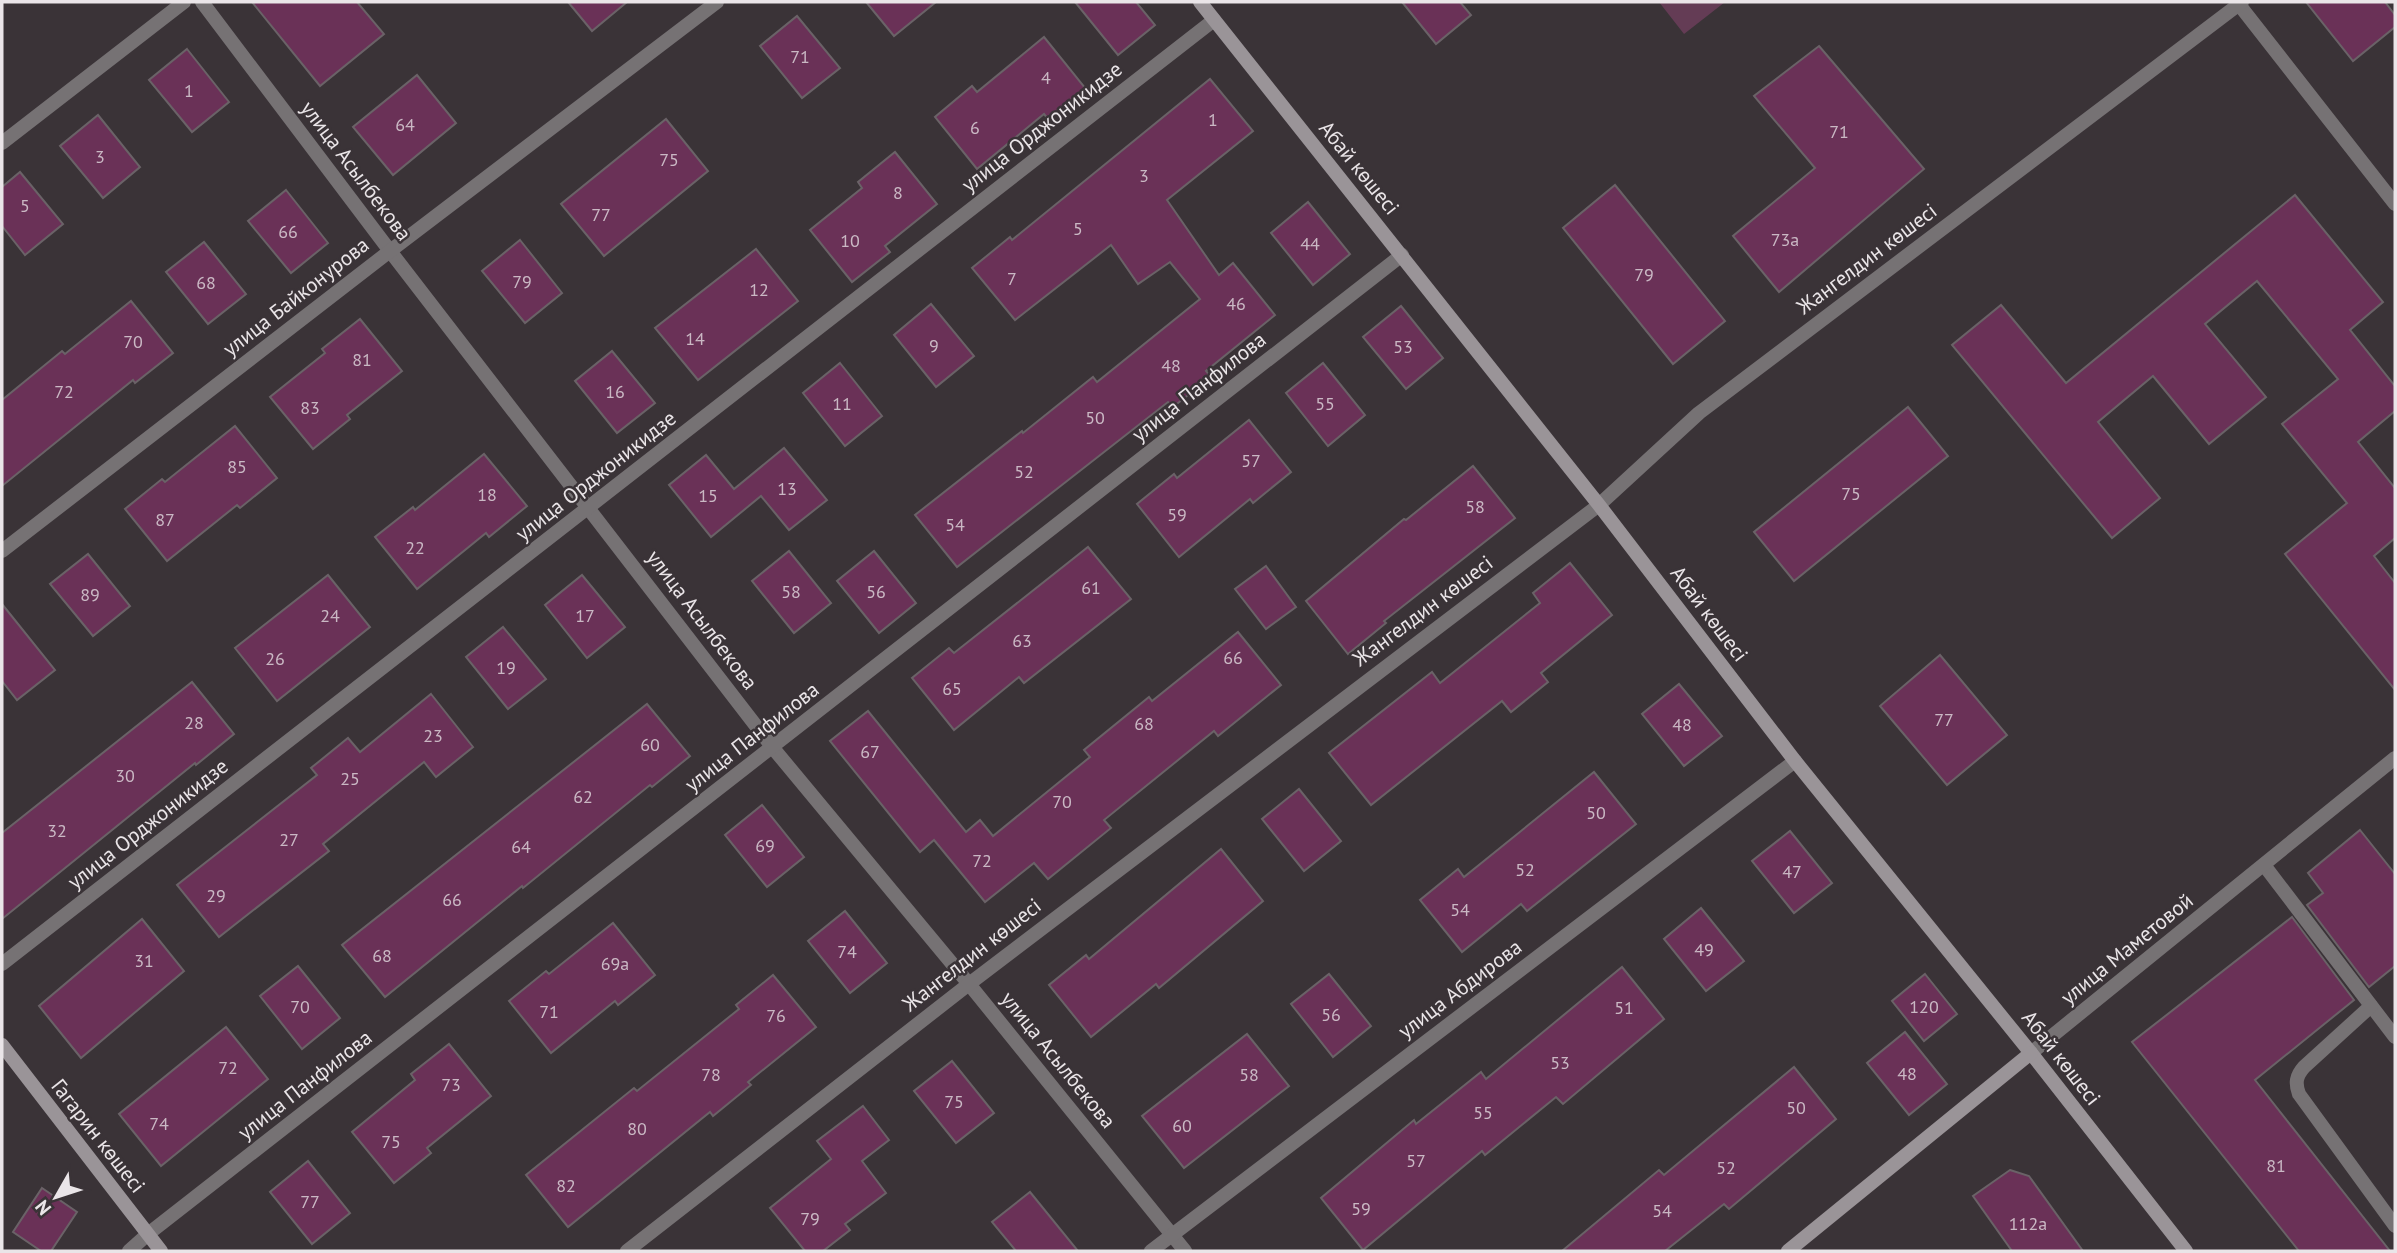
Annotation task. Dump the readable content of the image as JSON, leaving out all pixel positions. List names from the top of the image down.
{
  "streets": {
    "main road": ["Абай көшесі", "улица Маметовой", "Гагарин көшесі"],
    "street": [
      "улица Орджоникидзе",
      "улица Асылбекова",
      "Жангелдин көшесі",
      "улица Байконурова",
      "улица Панфилова",
      "улица Абдирова"
    ]
  },
  "crossings": [
    ["улица Орджоникидзе", "Абай көшесі"],
    ["улица Орджоникидзе", "улица Асылбекова"],
    ["Абай көшесі", "Жангелдин көшесі"],
    ["Абай көшесі", "улица Панфилова"],
    ["Абай көшесі", "улица Маметовой"],
    ["Абай көшесі", "улица Абдирова"],
    ["улица Асылбекова", "Жангелдин көшесі"],
    ["улица Асылбекова", "улица Байконурова"],
    ["улица Асылбекова", "улица Панфилова"],
    ["улица Асылбекова", "улица Абдирова"],
    ["улица Панфилова", "Гагарин көшесі"]
  ],
  "house_numbers": [
    "71",
    "4",
    "1",
    "1",
    "64",
    "6",
    "71",
    "3",
    "75",
    "3",
    "8",
    "5",
    "77",
    "5",
    "66",
    "73а",
    "10",
    "44",
    "79",
    "7",
    "79",
    "68",
    "12",
    "46",
    "14",
    "70",
    "9",
    "53",
    "81",
    "48",
    "72",
    "16",
    "11",
    "55",
    "83",
    "50",
    "57",
    "85",
    "52",
    "13",
    "75",
    "18",
    "15",
    "58",
    "59",
    "87",
    "54",
    "22",
    "61",
    "58",
    "56",
    "89",
    "24",
    "17",
    "63",
    "66",
    "26",
    "19",
    "65",
    "77",
    "28",
    "68",
    "48",
    "23",
    "60",
    "67",
    "30",
    "25",
    "62",
    "70",
    "50",
    "32",
    "27",
    "69",
    "64",
    "72",
    "52",
    "47",
    "29",
    "66",
    "54",
    "49",
    "74",
    "68",
    "31",
    "69а",
    "70",
    "120",
    "51",
    "71",
    "56",
    "76",
    "53",
    "72",
    "48",
    "78",
    "58",
    "73",
    "75",
    "50",
    "55",
    "74",
    "60",
    "80",
    "75",
    "57",
    "81",
    "52",
    "82",
    "77",
    "59",
    "54",
    "79",
    "112а"
  ],
  "north": "bottom left"
}
